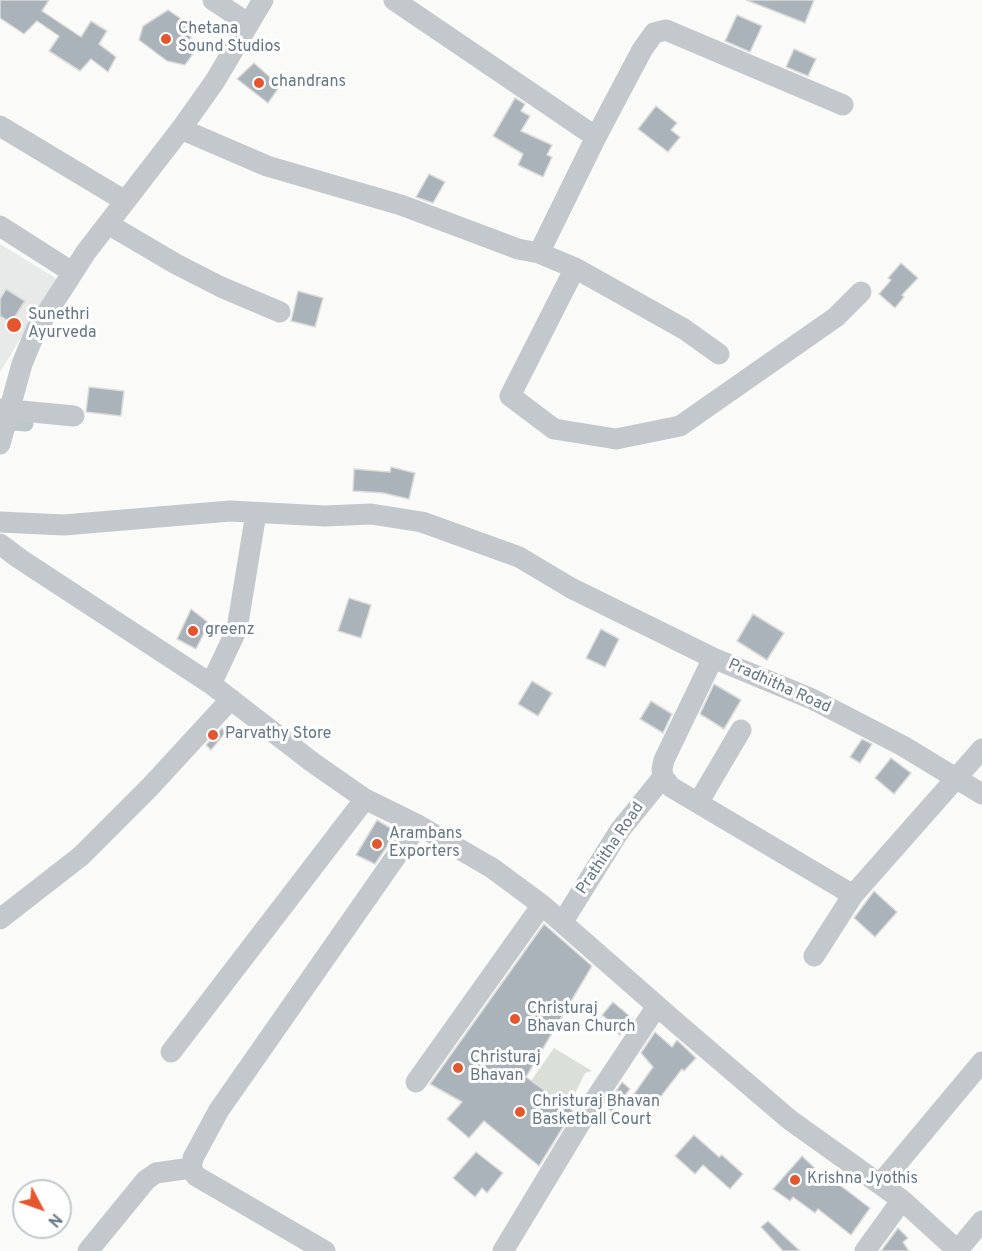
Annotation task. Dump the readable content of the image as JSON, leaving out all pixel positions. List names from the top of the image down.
{
  "streets": {
    "street": ["Pradhitha Road", "Prathitha Road"]
  },
  "places": [
    "Chetana Sound Studios",
    "chandrans",
    "Sunethri Ayurveda",
    "greenz",
    "Parvathy Store",
    "Arambans Exporters",
    "Christuraj Bhavan Church",
    "Christuraj Bhavan",
    "Christuraj Bhavan Basketball Court",
    "Krishna Jyothis"
  ],
  "north": "bottom right"
}
